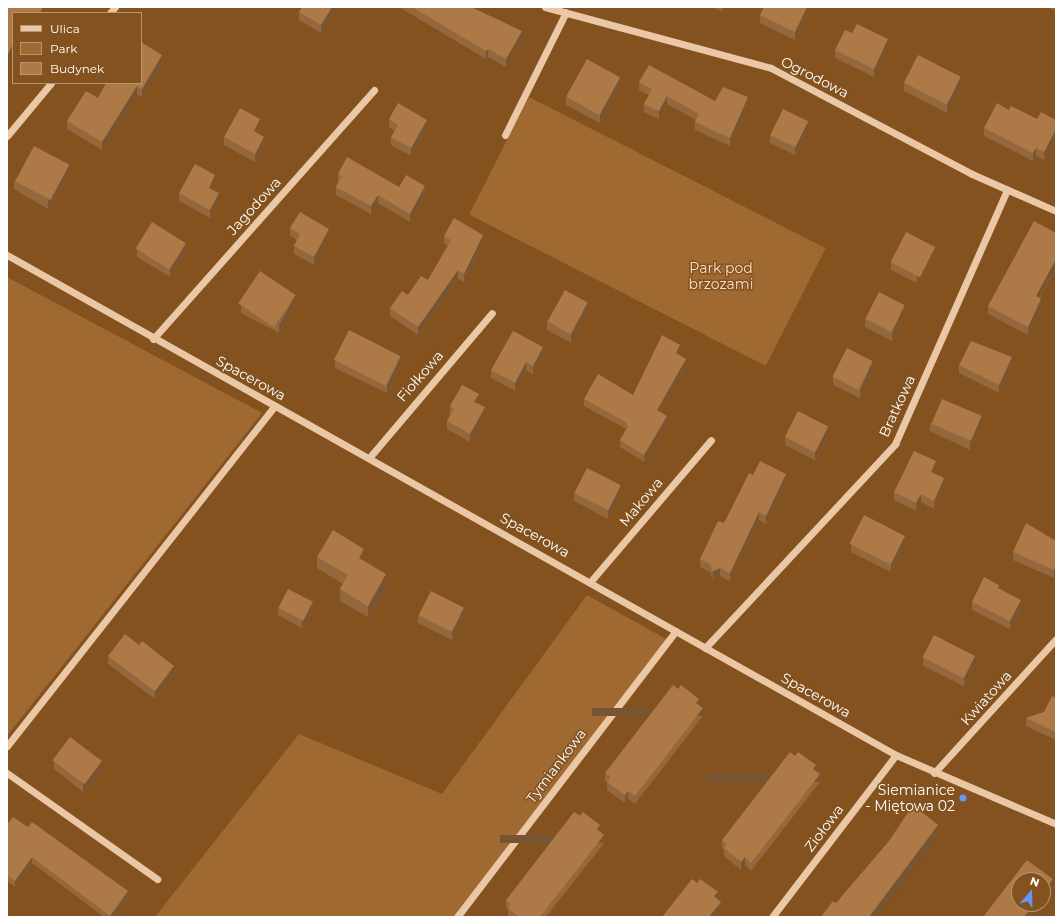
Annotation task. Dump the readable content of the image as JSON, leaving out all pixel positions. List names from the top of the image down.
{
  "streets": {
    "street": [
      "Ogrodowa",
      "Jagodowa",
      "Fiołkowa",
      "Spacerowa",
      "Bratkowa",
      "Makowa",
      "Kwiatowa",
      "Tymiankowa",
      "Ziołowa"
    ]
  },
  "crossings": [
    ["Ogrodowa", "Bratkowa"],
    ["Jagodowa", "Spacerowa"],
    ["Fiołkowa", "Spacerowa"],
    ["Spacerowa", "Bratkowa"],
    ["Spacerowa", "Makowa"],
    ["Spacerowa", "Kwiatowa"],
    ["Spacerowa", "Tymiankowa"],
    ["Spacerowa", "Ziołowa"]
  ],
  "parks": ["Park pod brzozami"],
  "places": ["Siemianice - Miętowa 02"],
  "legend": ["Ulica", "Park", "Budynek"],
  "north": "top"
}
